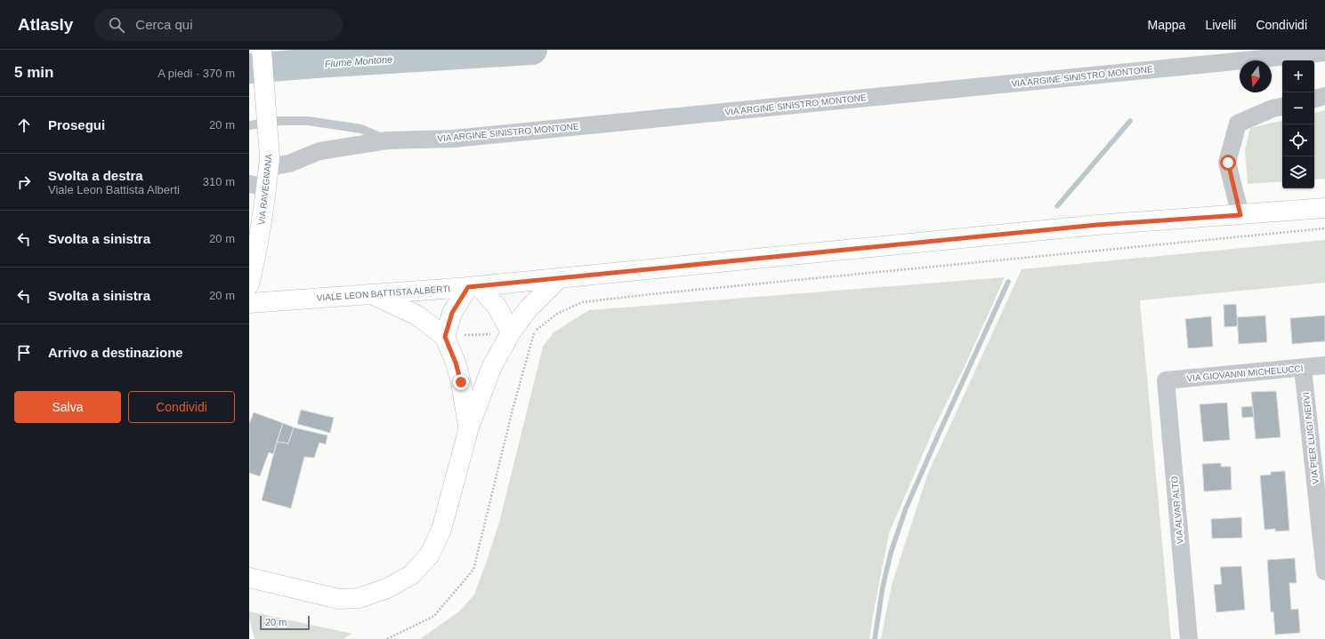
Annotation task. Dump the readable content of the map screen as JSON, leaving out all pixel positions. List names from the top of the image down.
{
  "streets": {
    "main road": ["VIA RAVEGNANA", "VIALE LEON BATTISTA ALBERTI"],
    "street": [
      "VIA ARGINE SINISTRO MONTONE",
      "VIA GIOVANNI MICHELUCCI",
      "VIA PIER LUIGI NERVI",
      "VIA ALVAR ALTO"
    ]
  },
  "crossings": [
    ["VIA ARGINE SINISTRO MONTONE", "VIA RAVEGNANA"],
    ["VIA GIOVANNI MICHELUCCI", "VIA PIER LUIGI NERVI"],
    ["VIA GIOVANNI MICHELUCCI", "VIA ALVAR ALTO"]
  ],
  "water": ["Fiume Montone"],
  "scale_bar": "20 m",
  "north": "bottom",
  "page": {
    "header": "Atlasly",
    "search": "Cerca qui",
    "nav": ["Mappa", "Livelli", "Condividi"],
    "heading": ["5 min", "A piedi · 370 m"],
    "map_buttons": ["+", "−"],
    "list": [
      ["Prosegui", "20 m"],
      ["Svolta a destra", "Viale Leon Battista Alberti", "310 m"],
      ["Svolta a sinistra", "20 m"],
      ["Svolta a sinistra", "20 m"],
      "Arrivo a destinazione"
    ],
    "buttons": ["Salva", "Condividi"],
    "scale": "20 m"
  }
}
